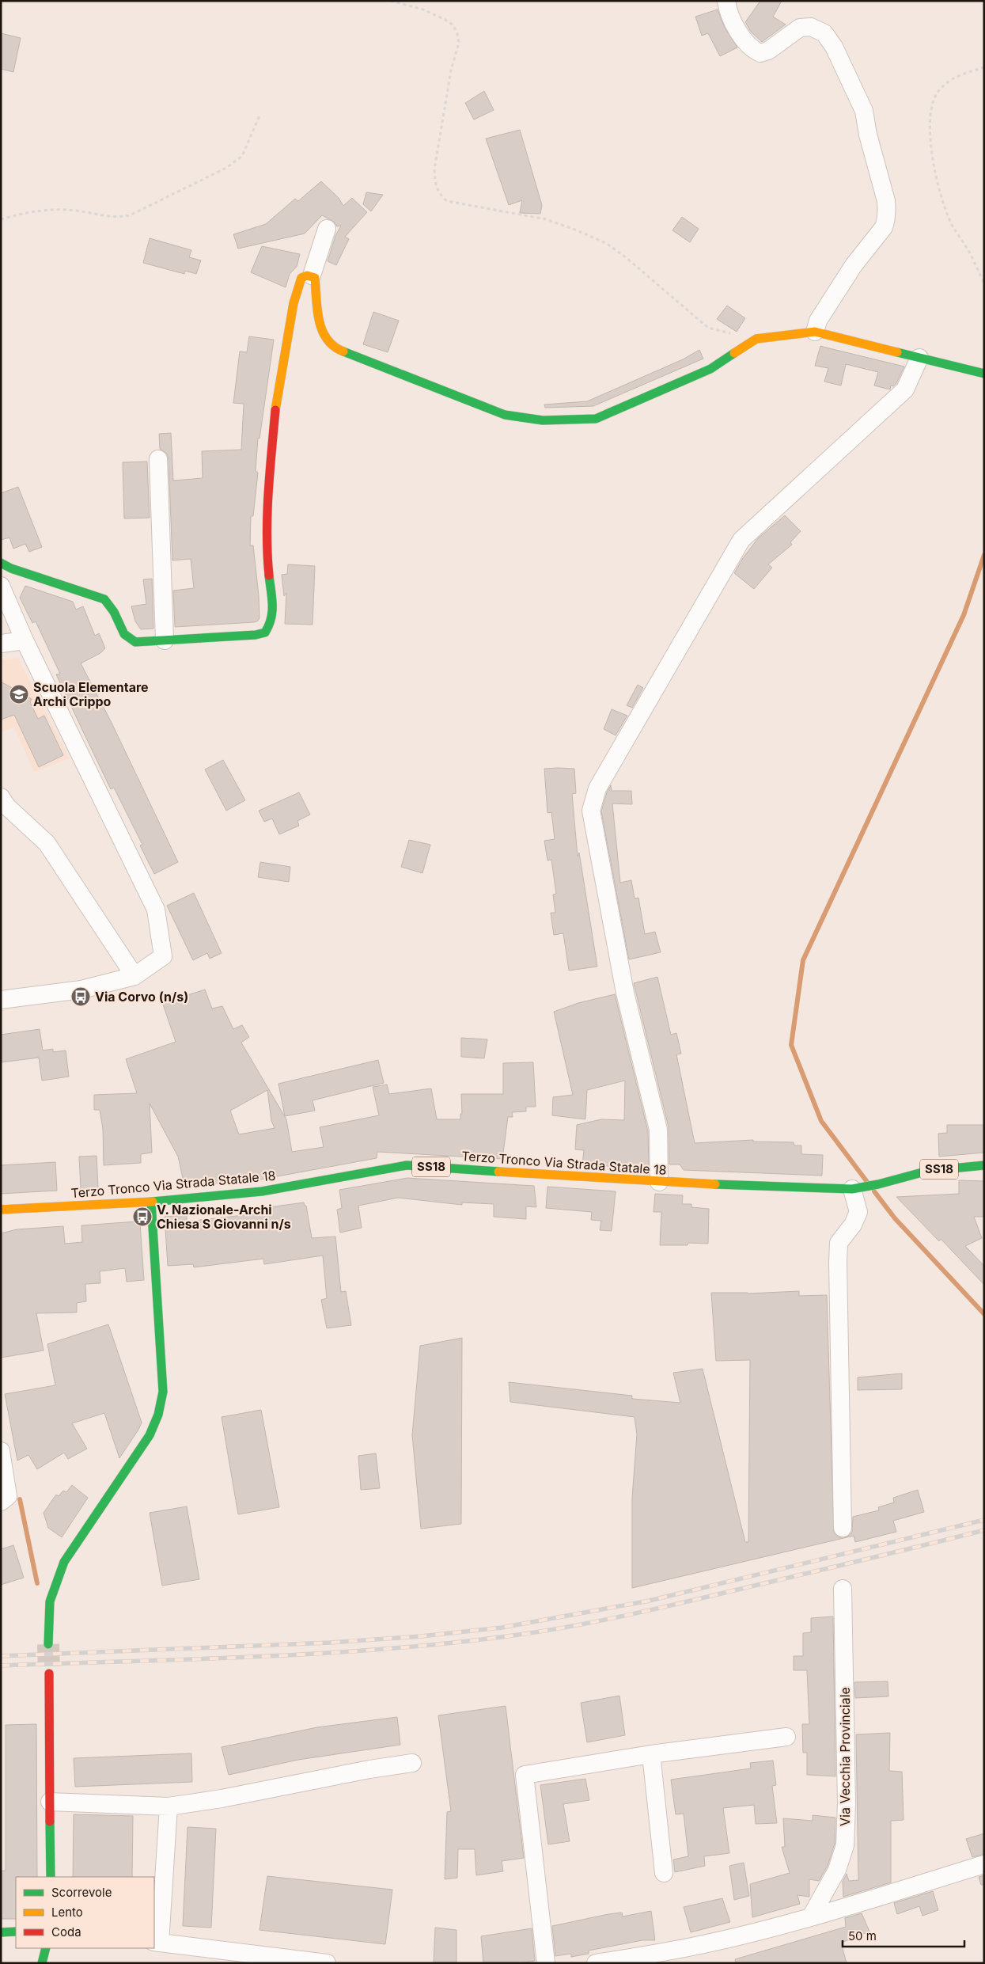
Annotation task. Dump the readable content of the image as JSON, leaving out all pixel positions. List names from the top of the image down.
{
  "streets": {
    "street": ["Terzo Tronco Via Strada Statale 18", "SS18", "Via Vecchia Provinciale"]
  },
  "places": {
    "school or university": ["Scuola Elementare Archi Crippo"],
    "bus stop": ["Via Corvo (n/s)", "V. Nazionale-Archi Chiesa S Giovanni n/s"]
  },
  "legend": ["Scorrevole", "Lento", "Coda"],
  "scale_bar": "50 m"
}
